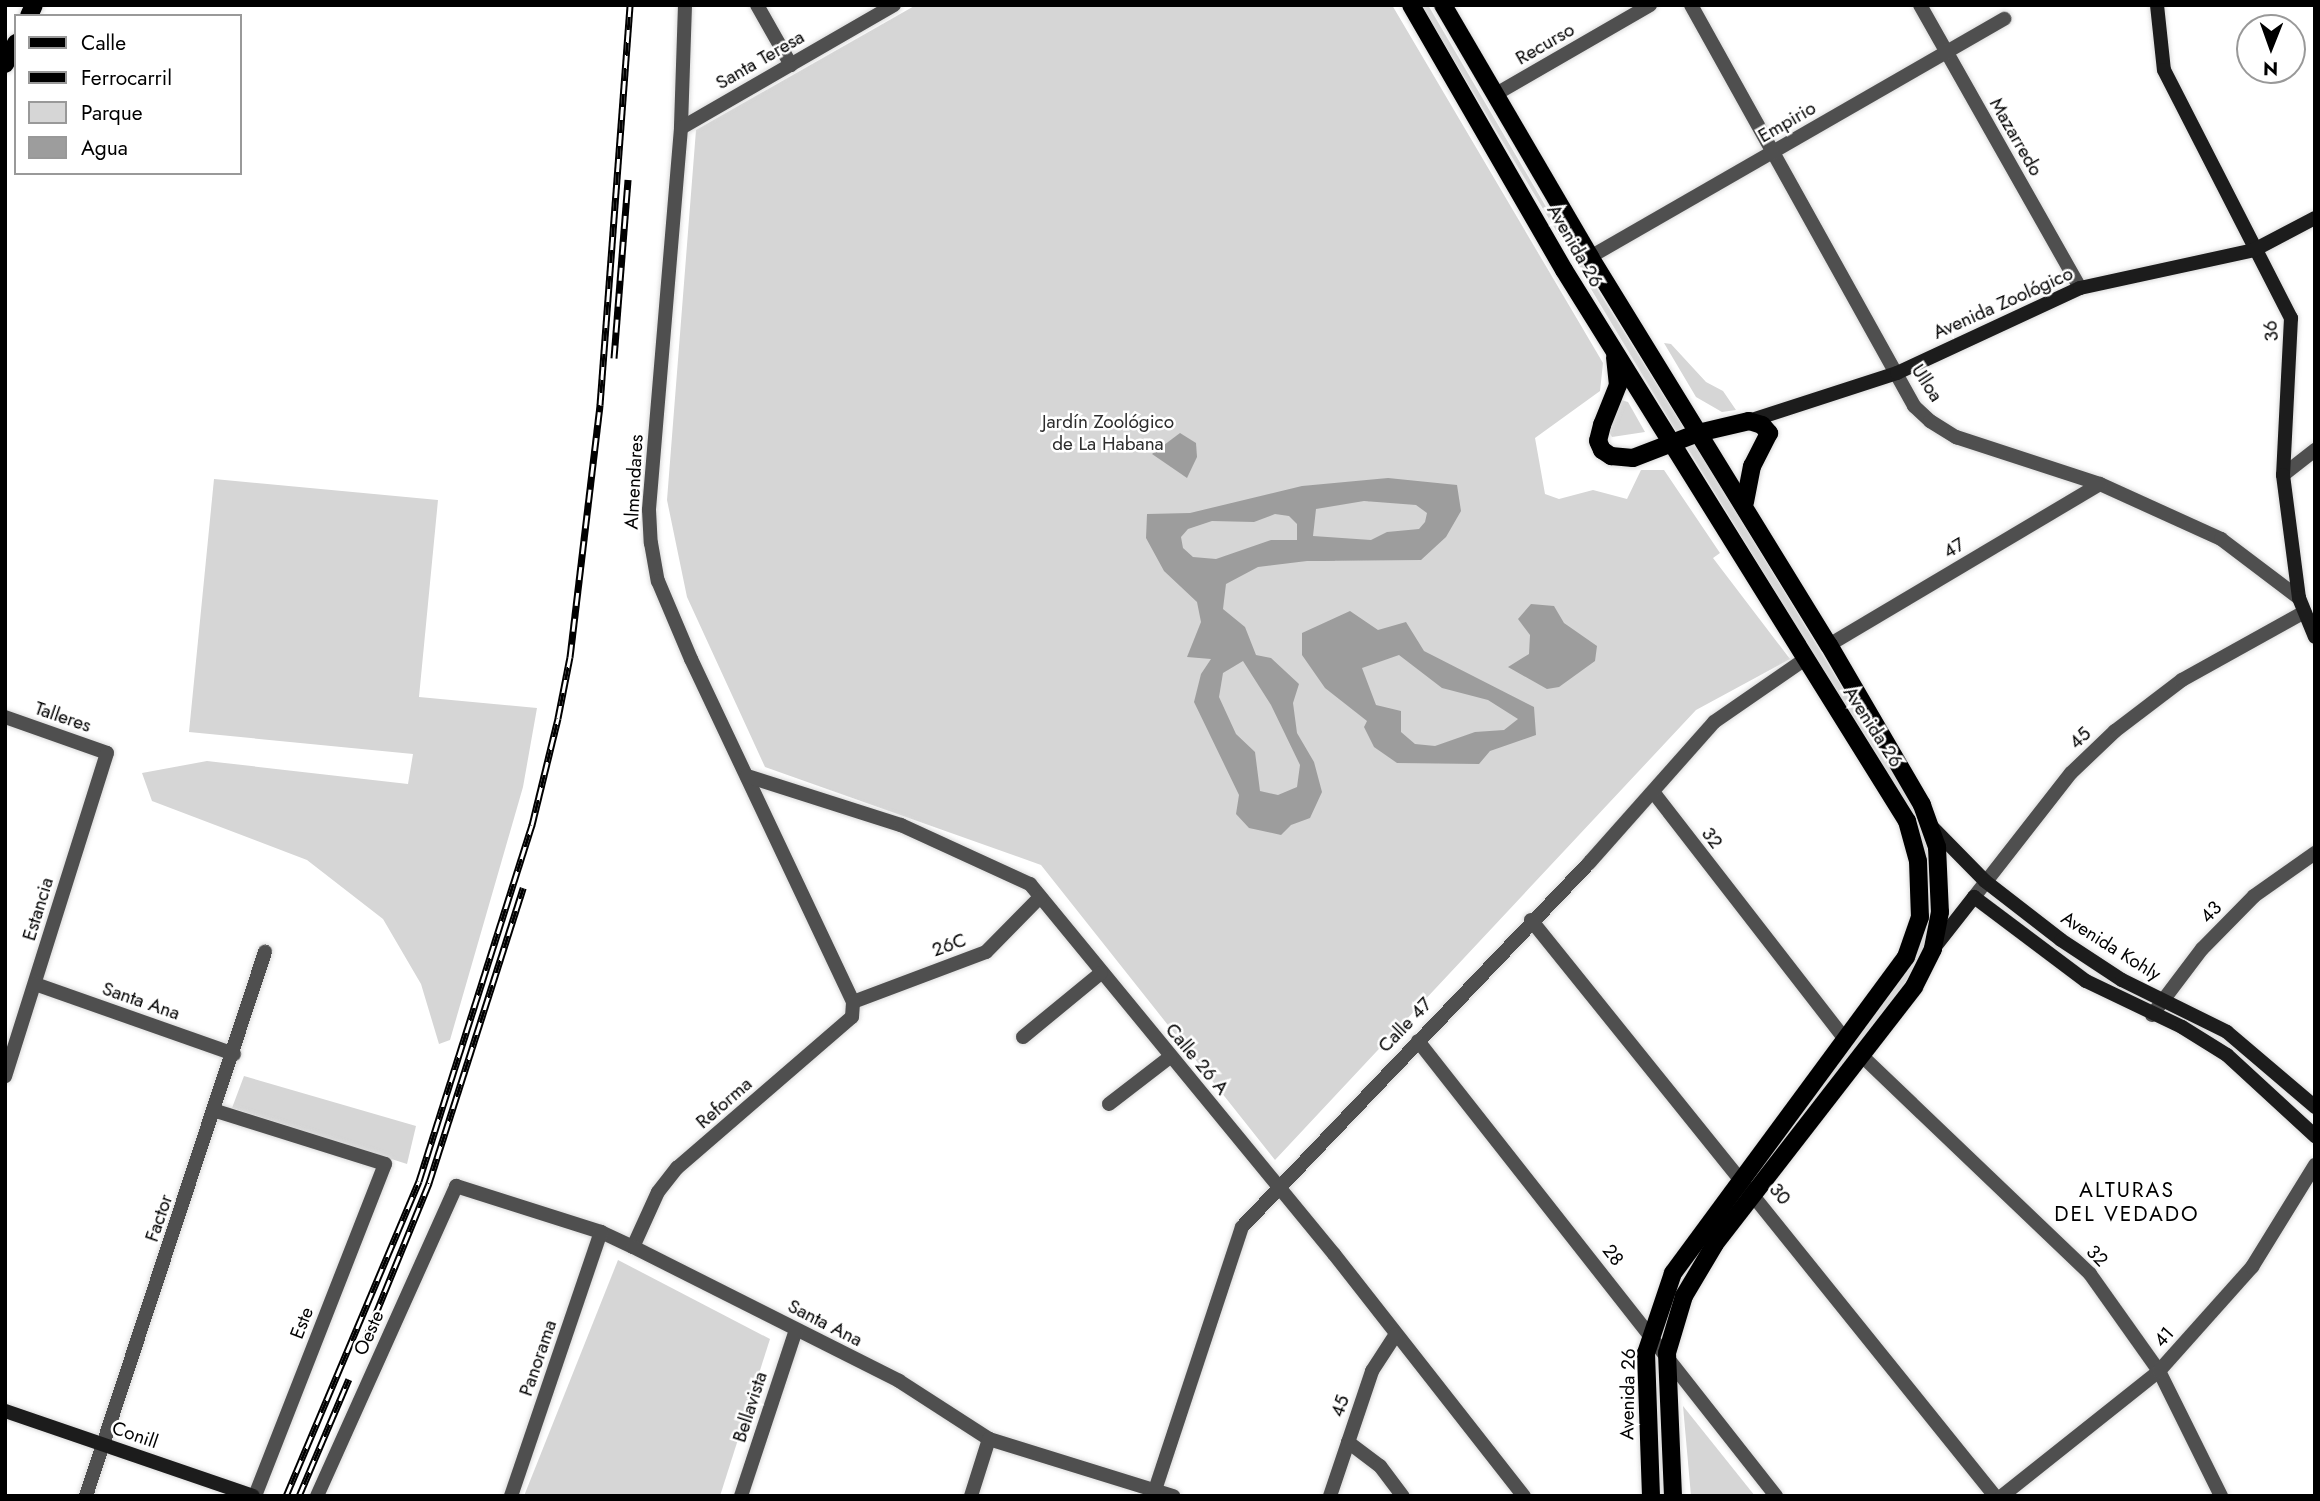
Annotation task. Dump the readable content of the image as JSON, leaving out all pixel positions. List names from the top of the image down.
{
  "streets": {
    "main road": ["Avenida 26"],
    "street": [
      "Recurso",
      "Santa Teresa",
      "Empirio",
      "Mazarredo",
      "Avenida Zoológico",
      "36",
      "Ulloa",
      "Almendares",
      "47",
      "Talleres",
      "45",
      "32",
      "Estancia",
      "43",
      "26C",
      "Avenida Kohly",
      "Santa Ana",
      "Calle 47",
      "Calle 26 A",
      "Reforma",
      "30",
      "Factor",
      "28",
      "Este",
      "Oeste",
      "41",
      "Panorama",
      "Bellavista",
      "Conill"
    ]
  },
  "crossings": [
    ["Recurso", "Avenida 26"],
    ["Santa Teresa", "Almendares"],
    ["Empirio", "Mazarredo"],
    ["Empirio", "Avenida 26"],
    ["Empirio", "Ulloa"],
    ["Mazarredo", "Avenida Zoológico"],
    ["Avenida 26", "47"],
    ["Avenida 26", "45"],
    ["Avenida 26", "32"],
    ["Avenida 26", "Avenida Kohly"],
    ["Avenida 26", "Calle 47"],
    ["Avenida 26", "30"],
    ["Avenida 26", "28"],
    ["Avenida Zoológico", "36"],
    ["Avenida Zoológico", "Ulloa"],
    ["36", "Ulloa"],
    ["36", "45"],
    ["Ulloa", "47"],
    ["Ulloa", "45"],
    ["Almendares", "26C"],
    ["Almendares", "Calle 26 A"],
    ["Almendares", "Reforma"],
    ["Talleres", "Estancia"],
    ["45", "Avenida Kohly"],
    ["45", "Calle 26 A"],
    ["32", "Calle 47"],
    ["32", "41"],
    ["Estancia", "Santa Ana"],
    ["43", "Avenida Kohly"],
    ["26C", "Calle 26 A"],
    ["26C", "Reforma"],
    ["Santa Ana", "Calle 47"],
    ["Santa Ana", "Reforma"],
    ["Santa Ana", "Factor"],
    ["Santa Ana", "Oeste"],
    ["Santa Ana", "Panorama"],
    ["Santa Ana", "Bellavista"],
    ["Calle 47", "Calle 26 A"],
    ["Calle 47", "30"],
    ["Calle 47", "28"],
    ["Factor", "Este"],
    ["Factor", "Conill"],
    ["Este", "Conill"]
  ],
  "districts": ["ALTURAS DEL VEDADO"],
  "parks": ["Jardín Zoológico de La Habana"],
  "legend": [
    "Calle",
    "Ferrocarril",
    "Parque",
    "Agua"
  ],
  "north": "bottom"
}
